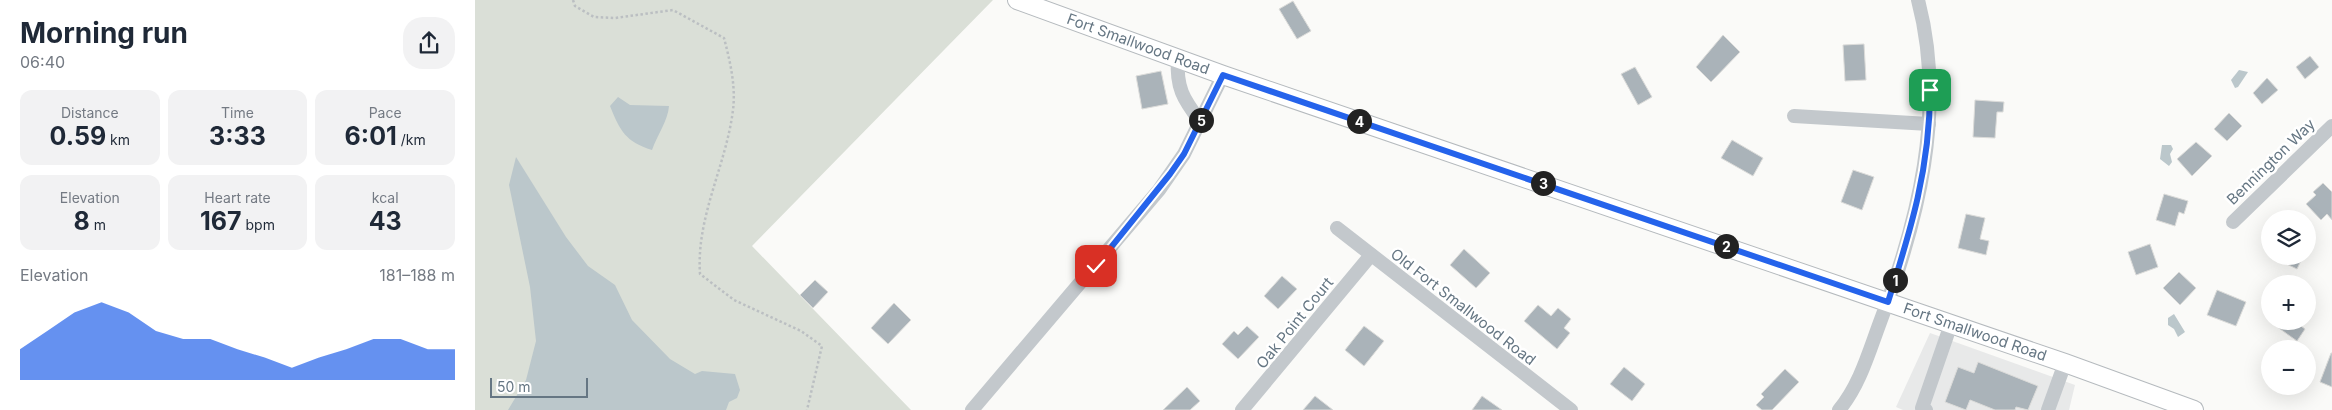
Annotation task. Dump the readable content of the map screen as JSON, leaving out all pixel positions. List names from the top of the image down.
{
  "streets": {
    "main road": ["Fort Smallwood Road"],
    "street": ["Bennington Way", "Old Fort Smallwood Road", "Oak Point Court"]
  },
  "crossings": [
    ["Old Fort Smallwood Road", "Oak Point Court"]
  ],
  "scale_bar": "50 m",
  "page": {
    "heading": ["Morning run", "06:40"],
    "stats": [
      ["Distance", "0.59 km"],
      ["Time", "3:33"],
      ["Pace", "6:01 /km"],
      ["Elevation", "8 m"],
      ["Heart rate", "167 bpm"],
      ["kcal", "43"]
    ],
    "pins": [
      "5",
      "4",
      "3",
      "2",
      "1"
    ],
    "map_buttons": ["+", "−"],
    "chart": ["Elevation", "181–188 m"],
    "scale": "50 m"
  }
}
